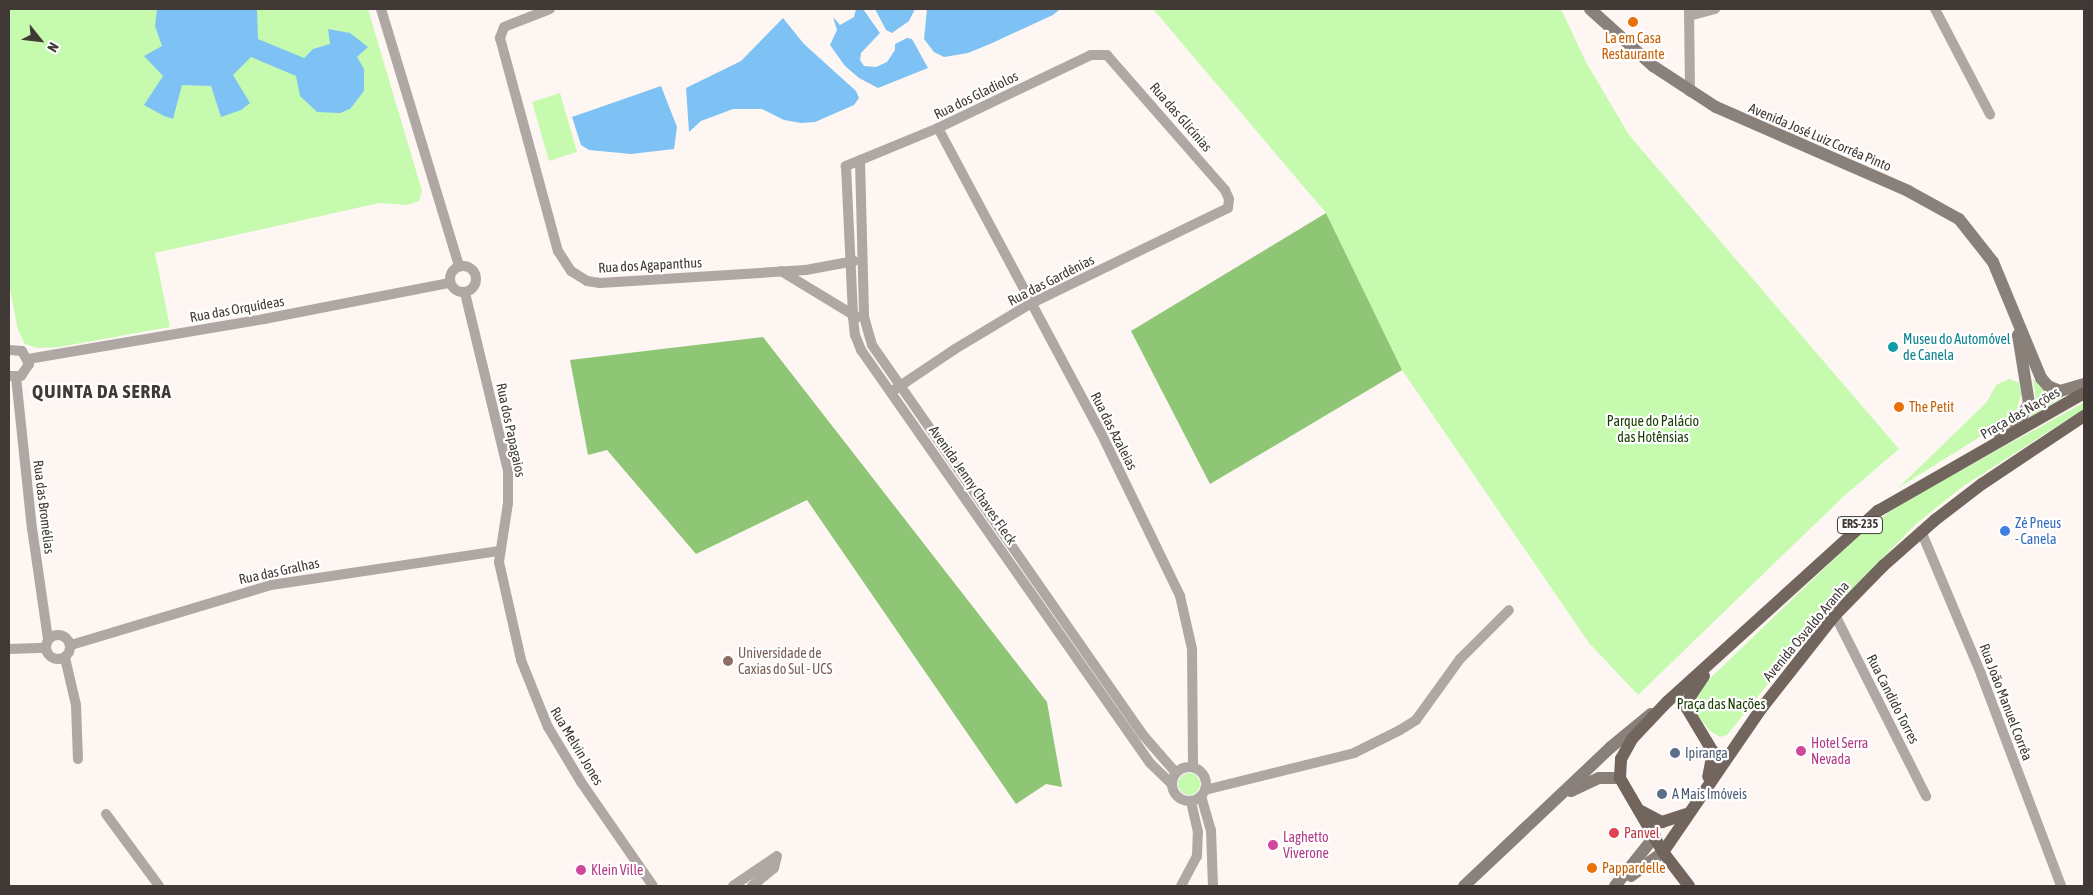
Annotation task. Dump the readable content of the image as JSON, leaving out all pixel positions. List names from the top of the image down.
{
  "streets": {
    "main road": ["Praça das Nações", "ERS-235", "Avenida Osvaldo Aranha"],
    "street": [
      "Rua dos Gladiolos",
      "Rua das Glicínias",
      "Avenida José Luiz Corrêa Pinto",
      "Rua dos Agapanthus",
      "Rua das Gardênias",
      "Rua das Orquídeas",
      "Rua dos Papagaios",
      "Rua das Azaleias",
      "Avenida Jenny Chaves Fleck",
      "Rua das Bromélias",
      "Rua das Gralhas",
      "Rua Candido Torres",
      "Rua João Manuel Corrêa",
      "Rua Melvin Jones"
    ]
  },
  "crossings": [
    ["Rua dos Gladiolos", "Rua das Glicínias"],
    ["Rua dos Gladiolos", "Rua das Azaleias"],
    ["Rua dos Gladiolos", "Avenida Jenny Chaves Fleck"],
    ["Rua das Glicínias", "Rua das Gardênias"],
    ["Avenida José Luiz Corrêa Pinto", "Praça das Nações"],
    ["Rua dos Agapanthus", "Avenida Jenny Chaves Fleck"],
    ["Rua das Gardênias", "Rua das Azaleias"],
    ["Rua das Gardênias", "Avenida Jenny Chaves Fleck"],
    ["Rua das Orquídeas", "Rua dos Papagaios"],
    ["Praça das Nações", "ERS-235"],
    ["Praça das Nações", "Avenida Osvaldo Aranha"],
    ["Rua dos Papagaios", "Rua das Gralhas"],
    ["Rua dos Papagaios", "Rua Melvin Jones"],
    ["Rua das Azaleias", "Avenida Jenny Chaves Fleck"],
    ["ERS-235", "Avenida Osvaldo Aranha"],
    ["Avenida Osvaldo Aranha", "Rua Candido Torres"],
    ["Avenida Osvaldo Aranha", "Rua João Manuel Corrêa"]
  ],
  "districts": ["QUINTA DA SERRA"],
  "parks": ["Parque do Palácio das Hotênsias", "Praça das Nações"],
  "places": [
    "La em Casa Restaurante",
    "Museu do Automóvel de Canela",
    "The Petit",
    "Zé Pneus - Canela",
    "Universidade de Caxias do Sul - UCS",
    "Hotel Serra Nevada",
    "Ipiranga",
    "A Mais Imóveis",
    "Panvel",
    "Laghetto Viverone",
    "Pappardelle",
    "Klein Ville"
  ],
  "north": "bottom right"
}
